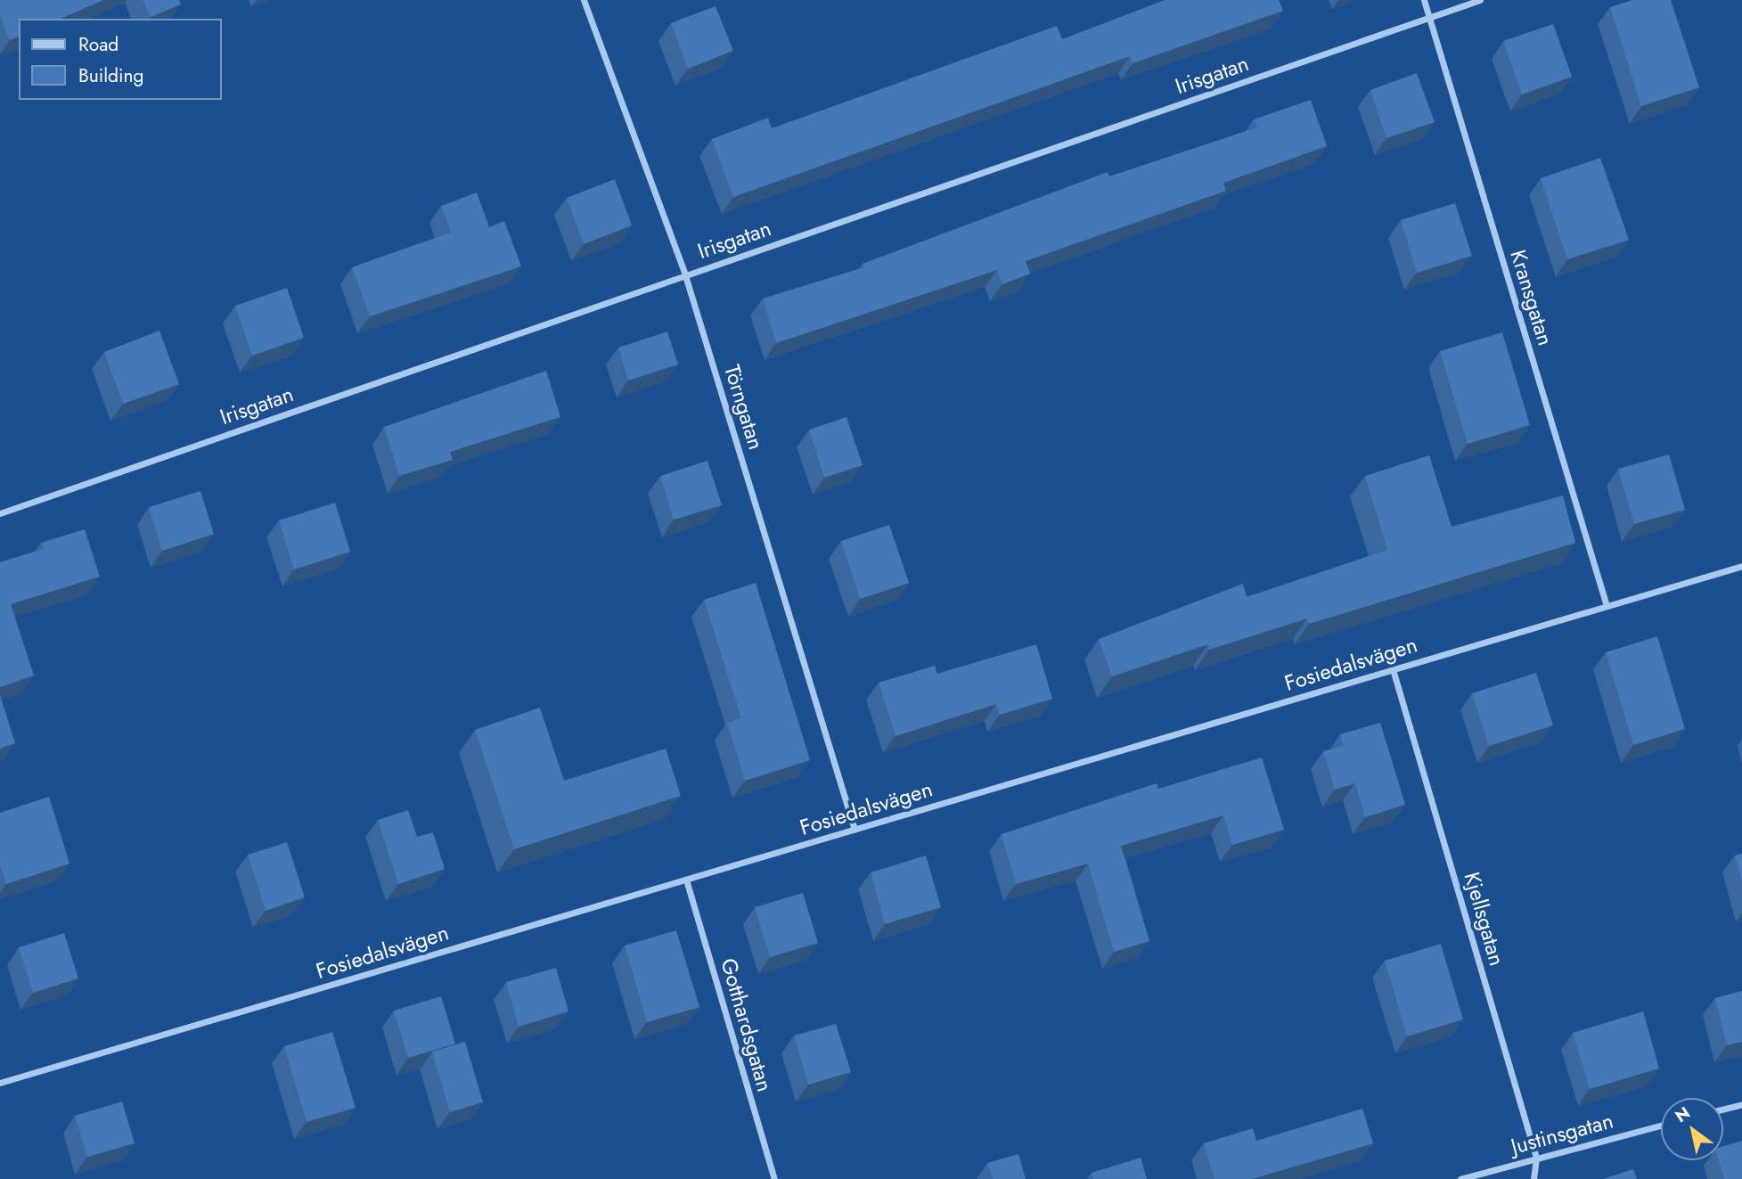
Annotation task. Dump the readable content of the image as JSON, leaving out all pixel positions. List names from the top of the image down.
{
  "streets": {
    "street": [
      "Irisgatan",
      "Kransgatan",
      "Törngatan",
      "Fosiedalsvägen",
      "Kjellsgatan",
      "Gotthardsgatan",
      "Justinsgatan"
    ]
  },
  "crossings": [
    ["Irisgatan", "Kransgatan"],
    ["Irisgatan", "Törngatan"],
    ["Kransgatan", "Fosiedalsvägen"],
    ["Törngatan", "Fosiedalsvägen"],
    ["Fosiedalsvägen", "Kjellsgatan"],
    ["Fosiedalsvägen", "Gotthardsgatan"],
    ["Kjellsgatan", "Justinsgatan"]
  ],
  "legend": ["Road", "Building"],
  "north": "top left"
}
